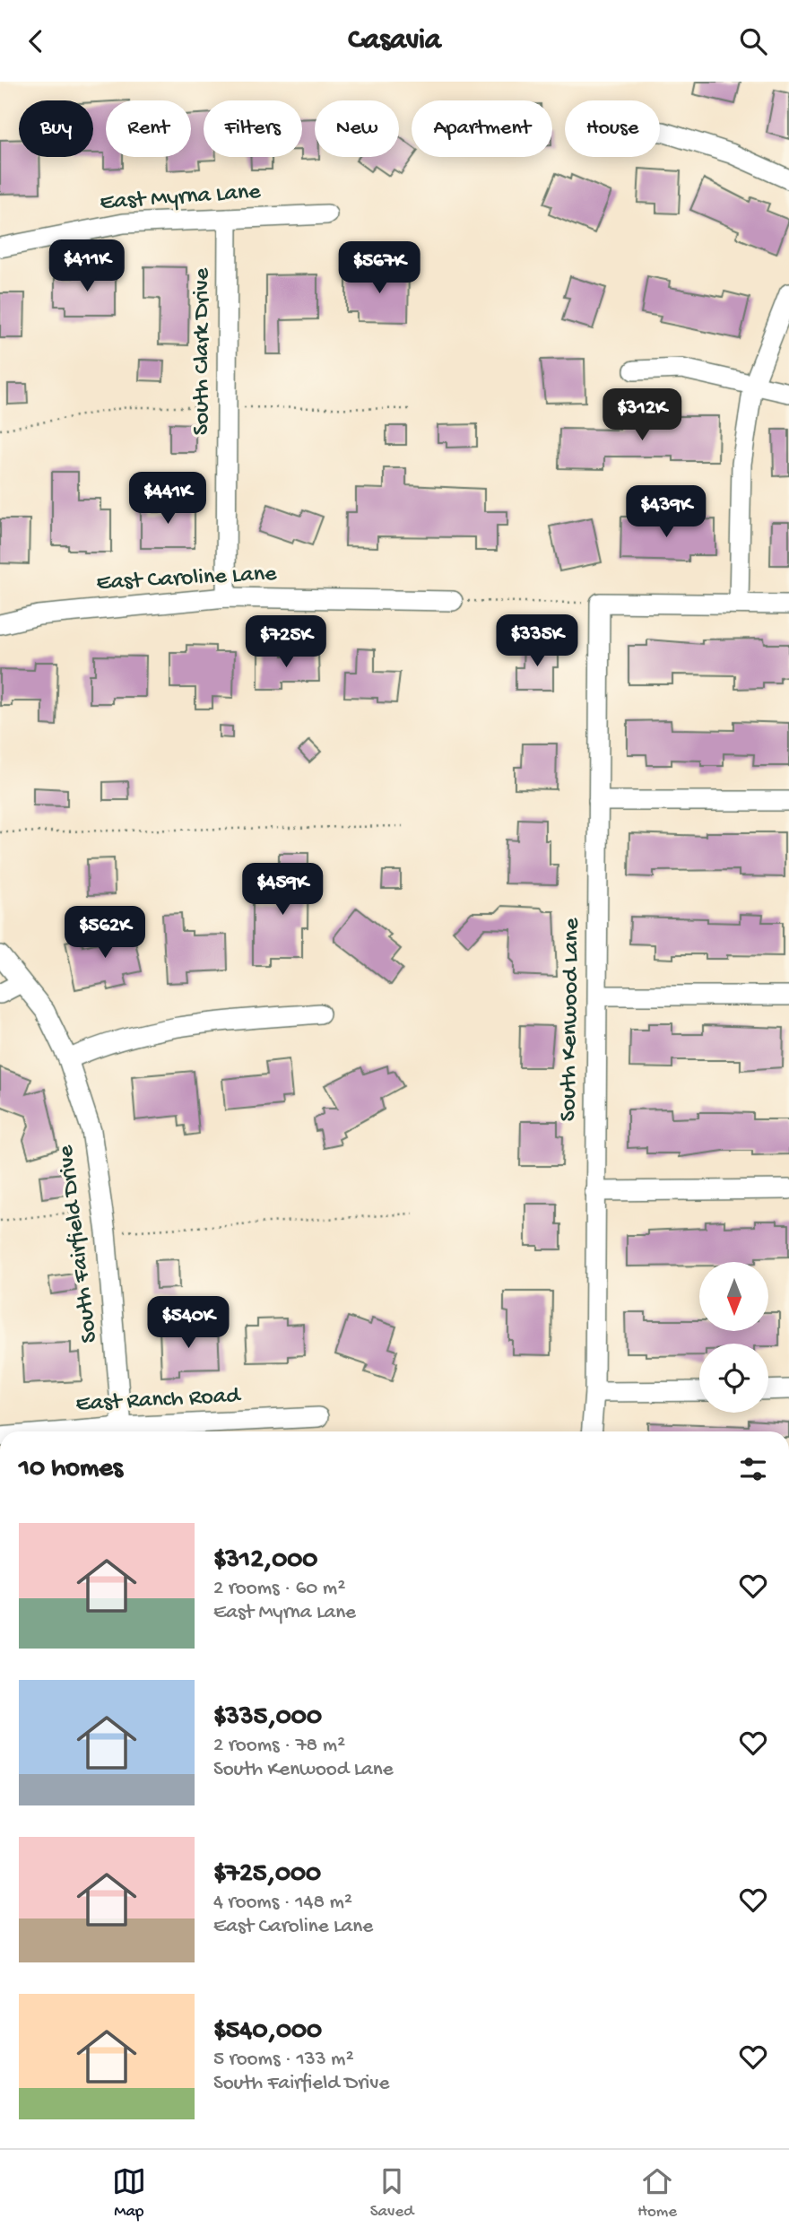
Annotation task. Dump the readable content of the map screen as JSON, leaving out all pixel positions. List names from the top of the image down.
{
  "streets": {
    "street": [
      "East Myrna Lane",
      "South Clark Drive",
      "East Caroline Lane",
      "South Kenwood Lane",
      "South Fairfield Drive",
      "East Ranch Road"
    ]
  },
  "crossings": [
    ["East Myrna Lane", "South Clark Drive"],
    ["South Clark Drive", "East Caroline Lane"]
  ],
  "north": "bottom",
  "page": {
    "header": "Casavia",
    "chip": [
      "Buy",
      "Rent",
      "Filters",
      "New",
      "Apartment",
      "House"
    ],
    "price": [
      "$411K",
      "$567K",
      "$312K",
      "$441K",
      "$439K",
      "$335K",
      "$725K",
      "$459K",
      "$562K",
      "$540K"
    ],
    "heading": "10 homes",
    "list": [
      {
        "name": "$312,000",
        "note": "2 rooms · 60 m² · East Myrna Lane"
      },
      {
        "name": "$335,000",
        "note": "2 rooms · 78 m² · South Kenwood Lane"
      },
      {
        "name": "$725,000",
        "note": "4 rooms · 148 m² · East Caroline Lane"
      },
      {
        "name": "$540,000",
        "note": "5 rooms · 133 m² · South Fairfield Drive"
      }
    ],
    "tabs": ["Map", "Saved", "Home"]
  }
}
